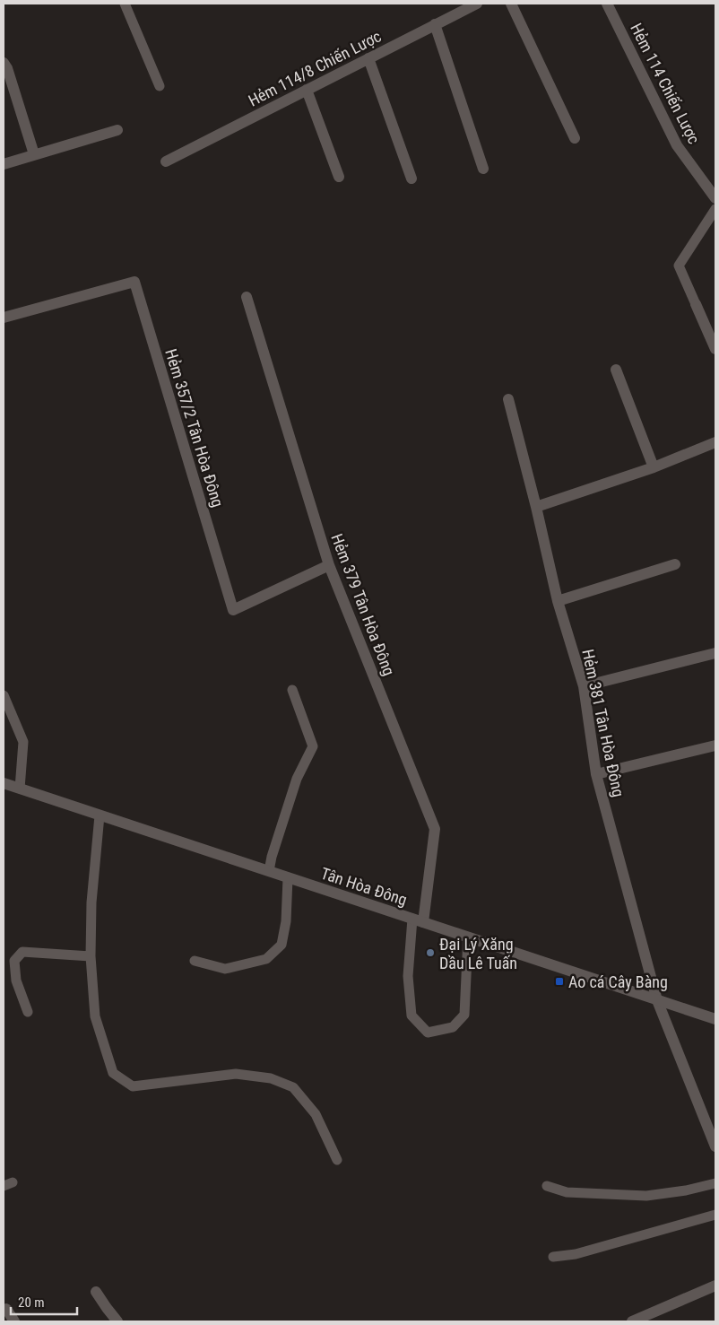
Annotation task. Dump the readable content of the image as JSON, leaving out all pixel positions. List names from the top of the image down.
{
  "streets": {
    "street": [
      "Hẻm 114/8 Chiến Lược",
      "Hẻm 114 Chiến Lược",
      "Hẻm 357/2 Tân Hòa Đông",
      "Hẻm 379 Tân Hòa Đông",
      "Hẻm 381 Tân Hòa Đông",
      "Tân Hòa Đông"
    ]
  },
  "crossings": [
    ["Hẻm 357/2 Tân Hòa Đông", "Hẻm 379 Tân Hòa Đông"],
    ["Hẻm 379 Tân Hòa Đông", "Tân Hòa Đông"],
    ["Hẻm 381 Tân Hòa Đông", "Tân Hòa Đông"]
  ],
  "places": {
    "other": ["Đại Lý Xăng Dầu Lê Tuấn"],
    "transit": ["Ao cá Cây Bàng"]
  },
  "scale_bar": "20 m"
}
